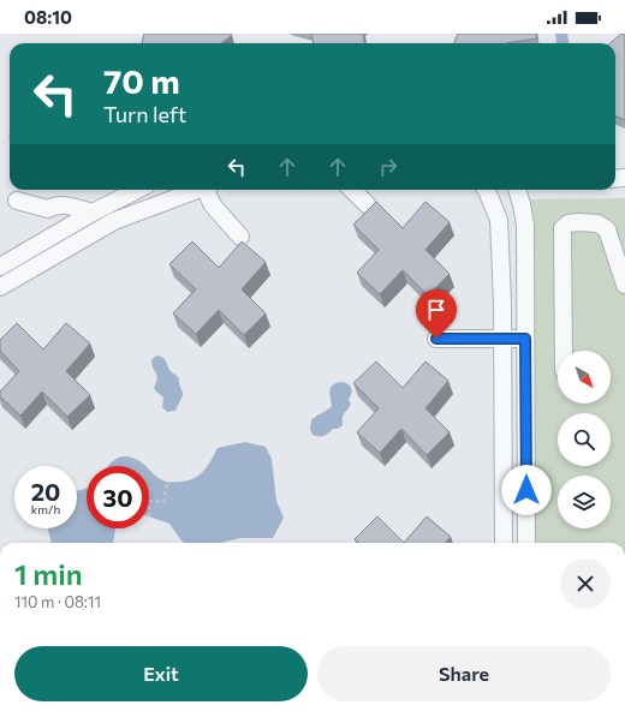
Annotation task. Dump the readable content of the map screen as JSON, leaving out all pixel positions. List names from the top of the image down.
{
  "north": "bottom right",
  "page": {
    "status": "08:10",
    "turn": ["70 m", "Turn left"],
    "speed": "20 km/h",
    "limit": "30",
    "heading": ["1 min", "110 m · 08:11"],
    "buttons": ["Exit", "Share"]
  }
}
